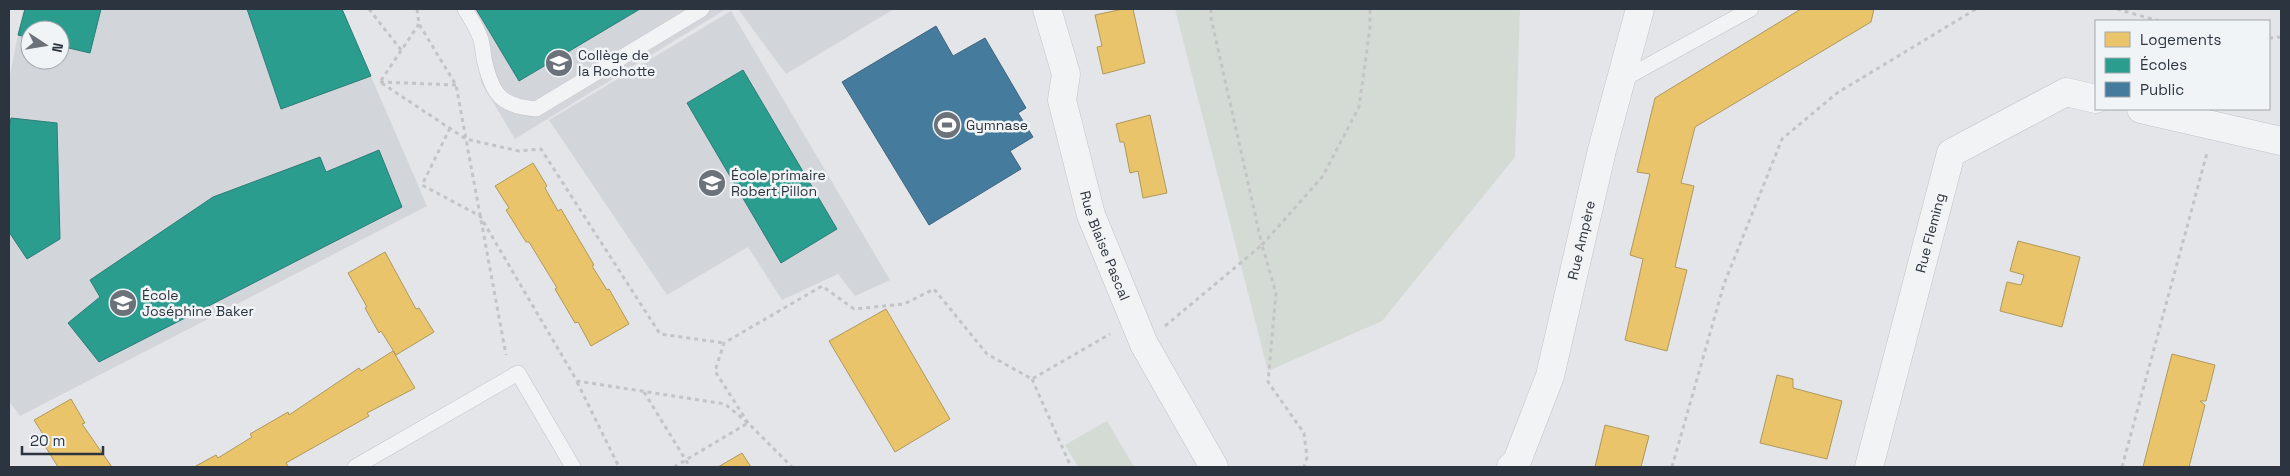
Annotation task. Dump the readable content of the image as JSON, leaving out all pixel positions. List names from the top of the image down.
{
  "streets": {
    "street": ["Rue Fleming", "Rue Ampère", "Rue Blaise Pascal"]
  },
  "places": {
    "school or university": ["Collège de la Rochotte", "École primaire Robert Pillon", "École Joséphine Baker"],
    "sports": ["Gymnase"]
  },
  "legend": ["Logements", "Écoles", "Public"],
  "scale_bar": "20 m",
  "north": "right"
}
